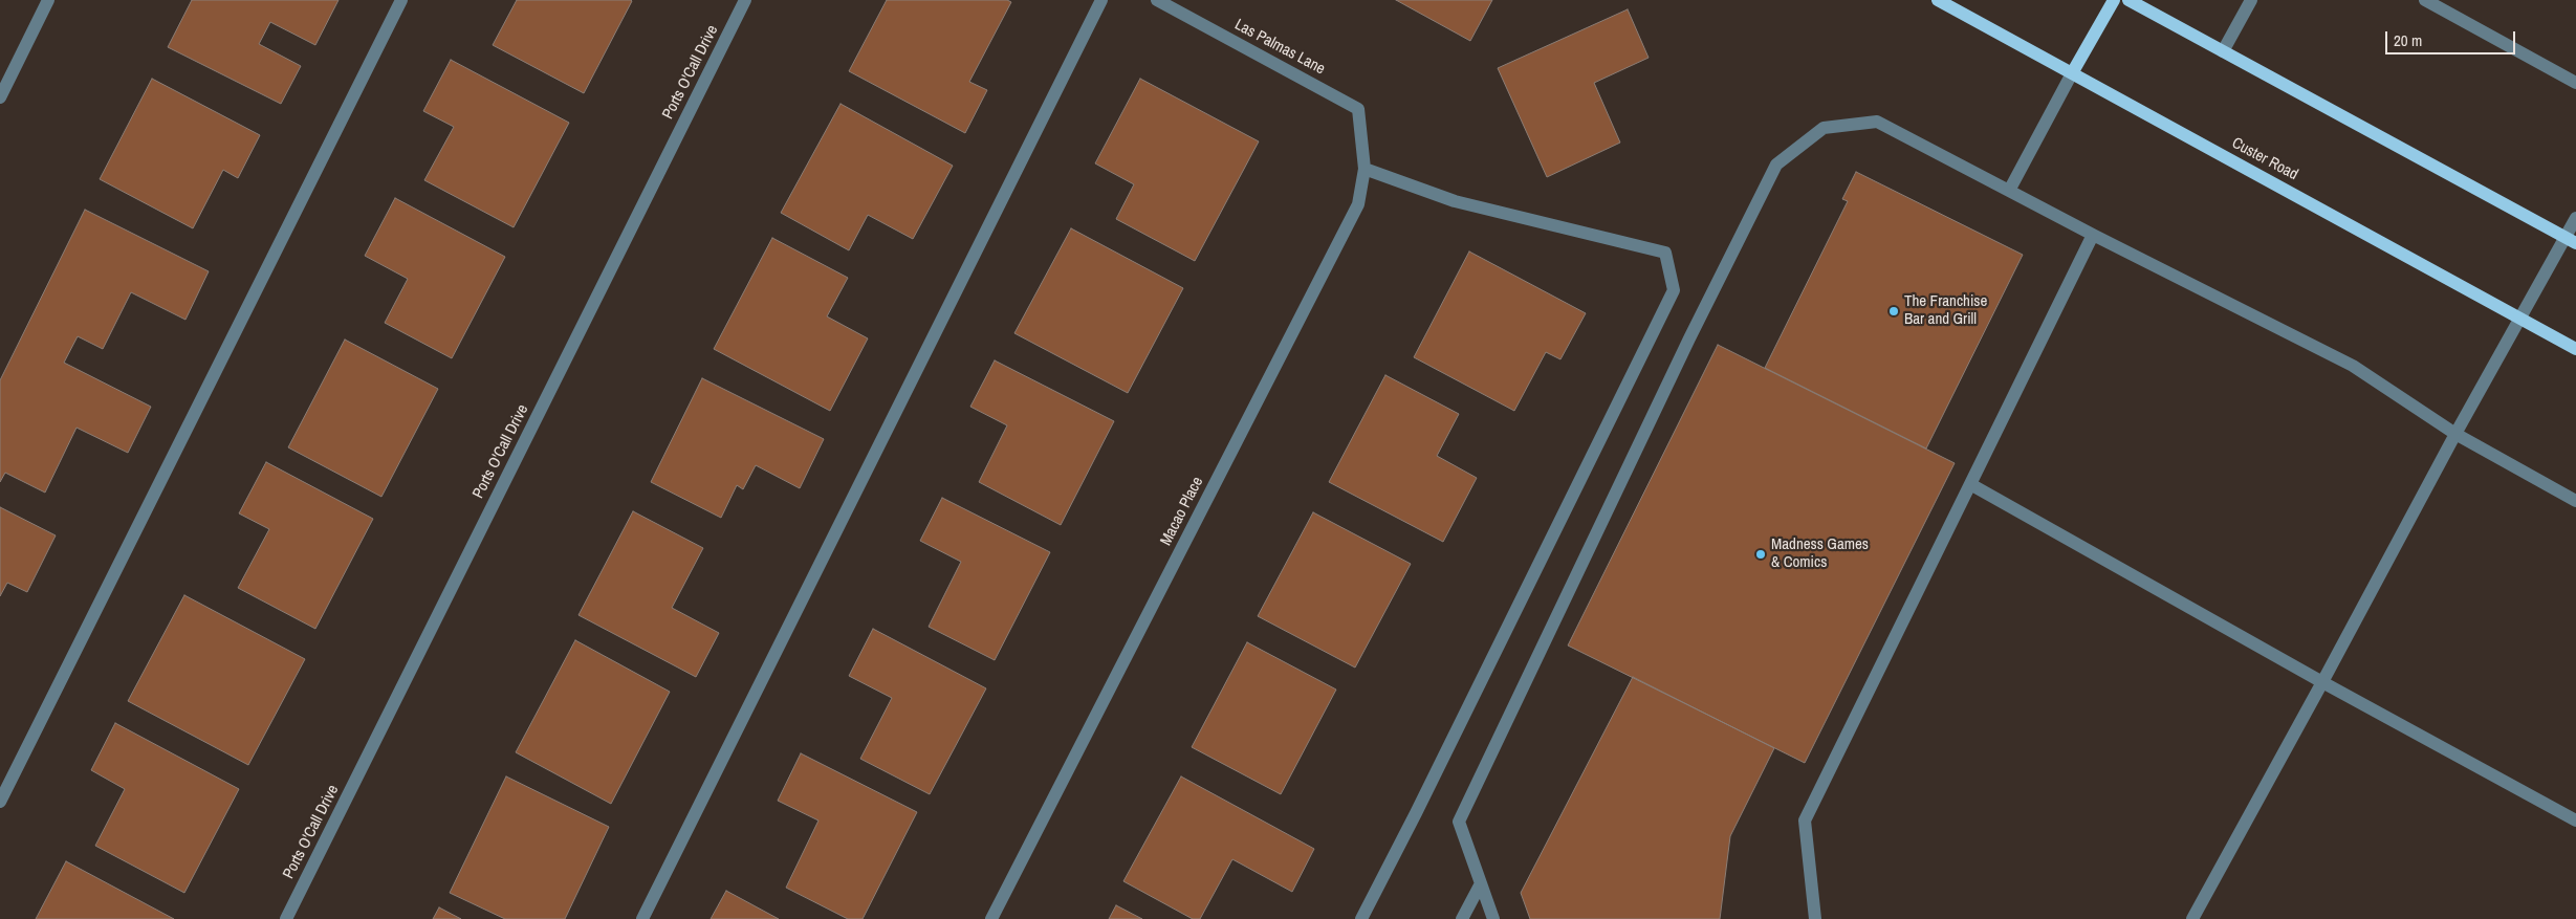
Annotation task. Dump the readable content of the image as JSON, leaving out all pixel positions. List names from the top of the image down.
{
  "streets": {
    "main road": ["Custer Road"],
    "street": ["Las Palmas Lane", "Ports O'Call Drive", "Macao Place"]
  },
  "crossings": [
    ["Las Palmas Lane", "Macao Place"]
  ],
  "places": ["The Franchise Bar and Grill", "Madness Games & Comics"],
  "scale_bar": "20 m"
}
